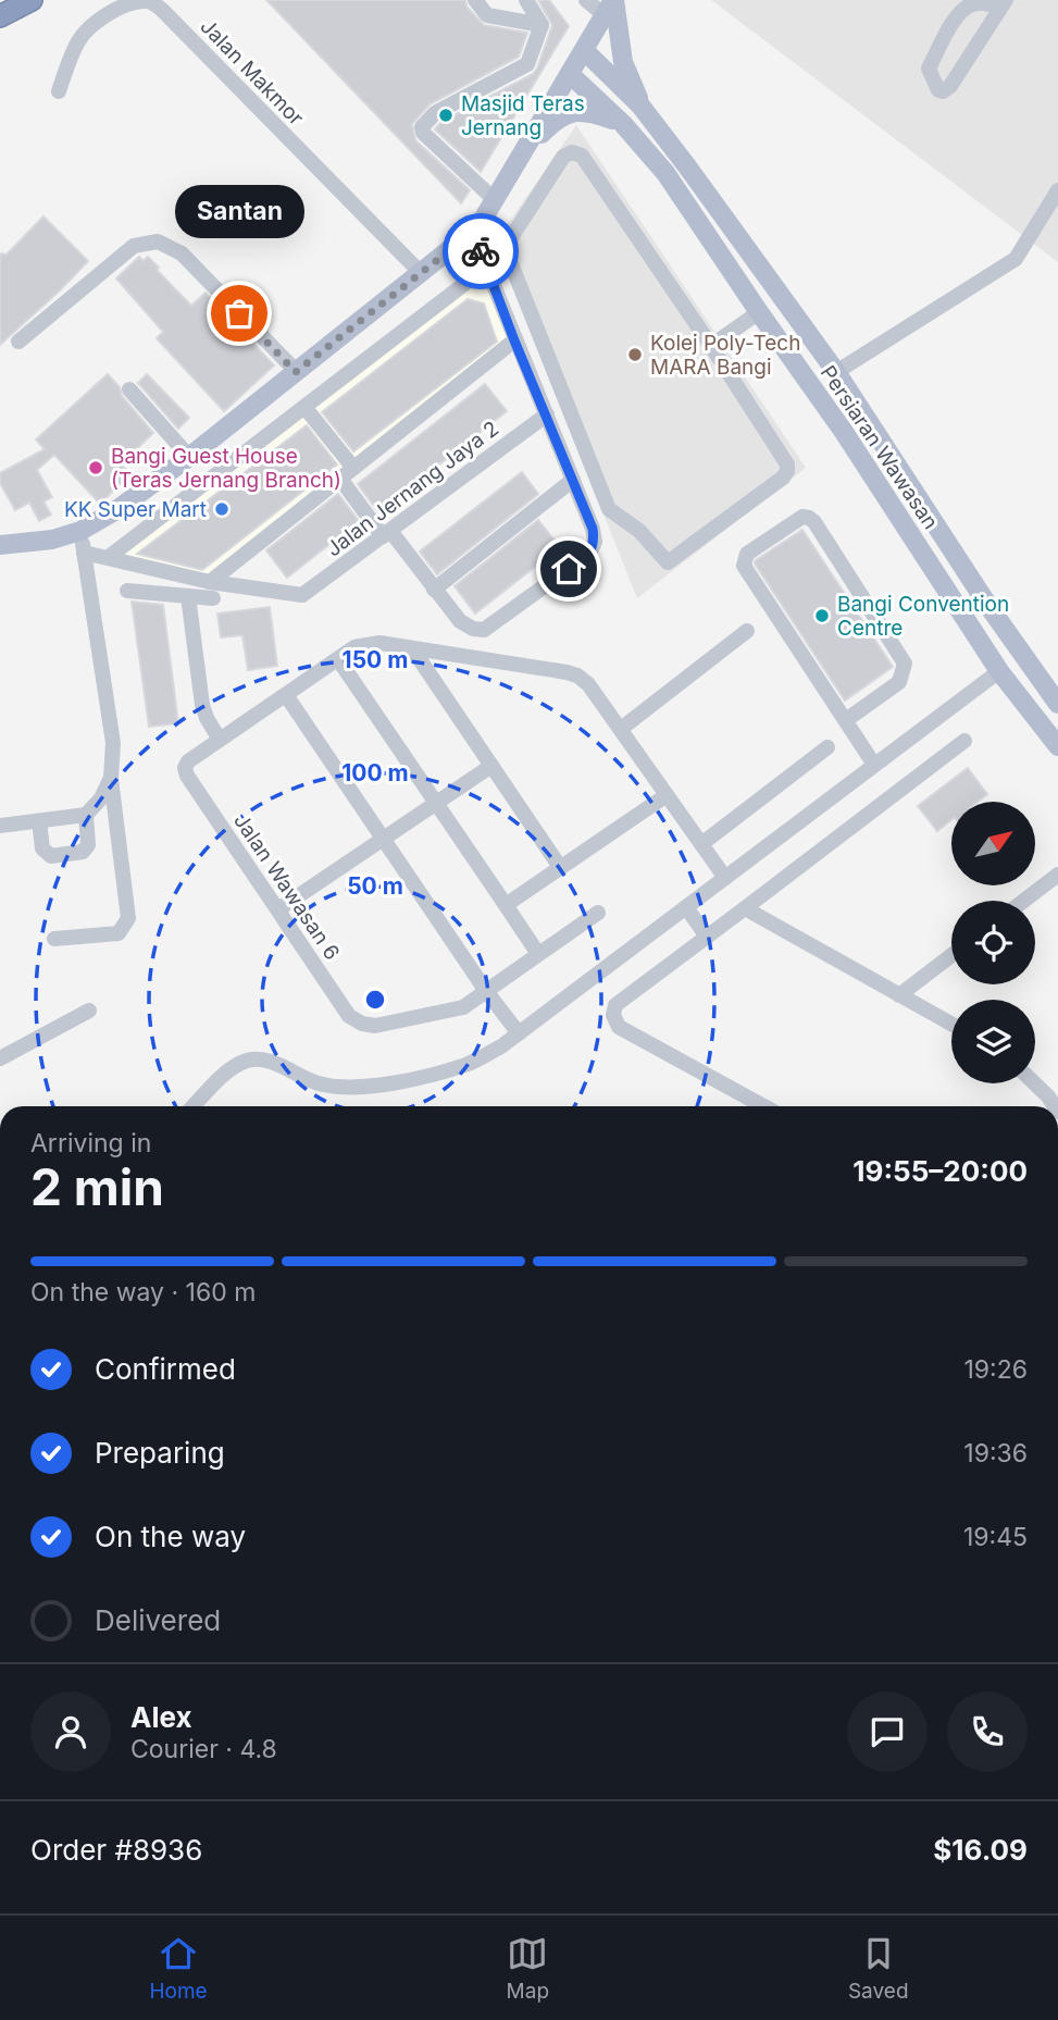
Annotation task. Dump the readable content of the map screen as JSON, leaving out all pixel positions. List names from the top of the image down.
{
  "streets": {
    "main road": ["Persiaran Wawasan"],
    "street": ["Jalan Makmor", "Jalan Jernang Jaya 2", "Jalan Wawasan 6"]
  },
  "places": [
    "Masjid Teras Jernang",
    "Santan",
    "Kolej Poly-Tech MARA Bangi",
    "Bangi Guest House (Teras Jernang Branch)",
    "KK Super Mart",
    "Bangi Convention Centre"
  ],
  "north": "top right",
  "page": {
    "bubble": "Santan",
    "heading": ["2 min", "Arriving in", "19:55–20:00"],
    "panel": [
      "Alex",
      "Courier · 4.8",
      "Order #8936",
      "$16.09"
    ],
    "bar": "On the way · 160 m",
    "list": [
      ["Confirmed", "19:26"],
      ["Preparing", "19:36"],
      ["On the way", "19:45"],
      "Delivered"
    ],
    "tabs": ["Home", "Map", "Saved"]
  },
  "rings": ["150 m", "100 m", "50 m"]
}
